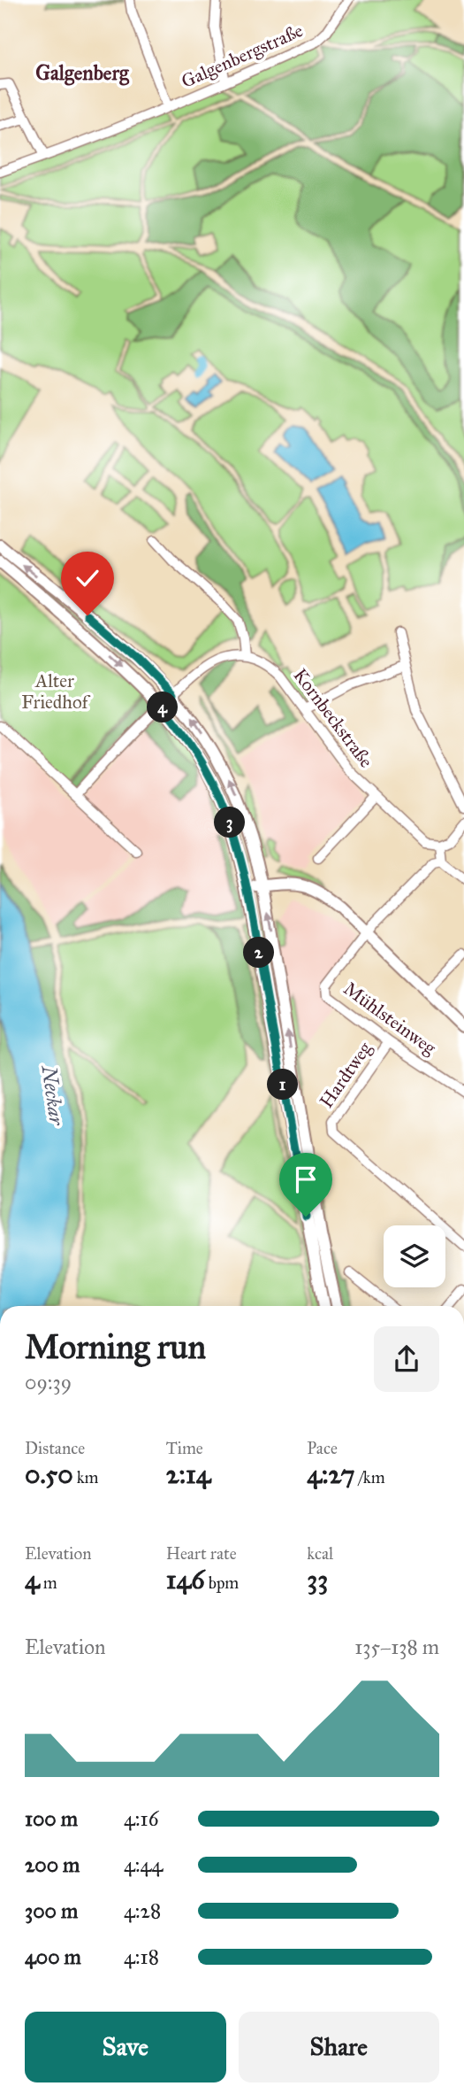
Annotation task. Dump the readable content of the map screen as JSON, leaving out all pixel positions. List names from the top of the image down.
{
  "streets": {
    "street": [
      "Galgenbergstraße",
      "Kornbeckstraße",
      "Mühlsteinweg",
      "Hardtweg"
    ]
  },
  "crossings": [
    ["Mühlsteinweg", "Hardtweg"]
  ],
  "districts": ["Galgenberg"],
  "water": ["Neckar"],
  "parks": ["Alter Friedhof"],
  "page": {
    "pins": [
      "4",
      "3",
      "2",
      "1"
    ],
    "heading": ["Morning run", "09:39"],
    "stats": [
      ["Distance", "0.50 km"],
      ["Time", "2:14"],
      ["Pace", "4:27 /km"],
      ["Elevation", "4 m"],
      ["Heart rate", "146 bpm"],
      ["kcal", "33"]
    ],
    "chart": ["Elevation", "135–138 m"],
    "list": [
      {
        "name": "100 m",
        "note": "4:16"
      },
      {
        "name": "200 m",
        "note": "4:44"
      },
      {
        "name": "300 m",
        "note": "4:28"
      },
      {
        "name": "400 m",
        "note": "4:18"
      }
    ],
    "buttons": ["Save", "Share"]
  }
}
